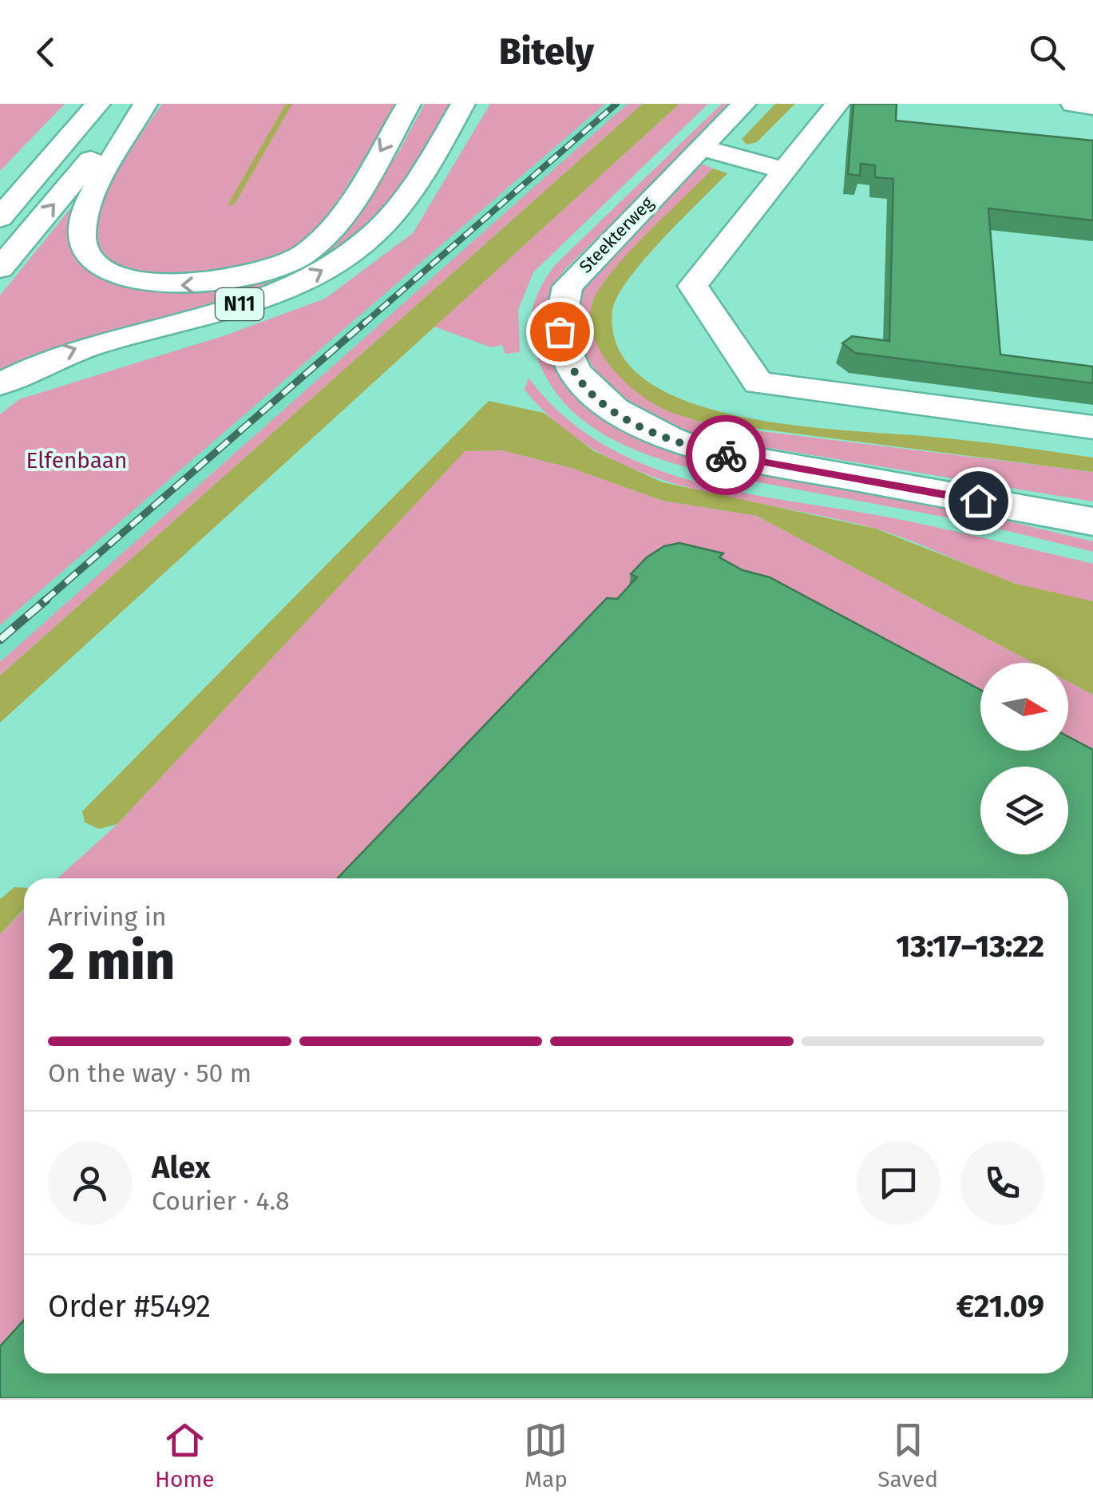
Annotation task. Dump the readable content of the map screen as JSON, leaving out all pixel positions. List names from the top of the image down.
{
  "streets": {
    "main road": ["Steekterweg", "N11"]
  },
  "parks": ["Elfenbaan"],
  "north": "right",
  "page": {
    "header": "Bitely",
    "heading": ["2 min", "Arriving in", "13:17–13:22"],
    "panel": [
      "Alex",
      "Courier · 4.8",
      "Order #5492",
      "€21.09"
    ],
    "bar": "On the way · 50 m",
    "tabs": ["Home", "Map", "Saved"]
  }
}
